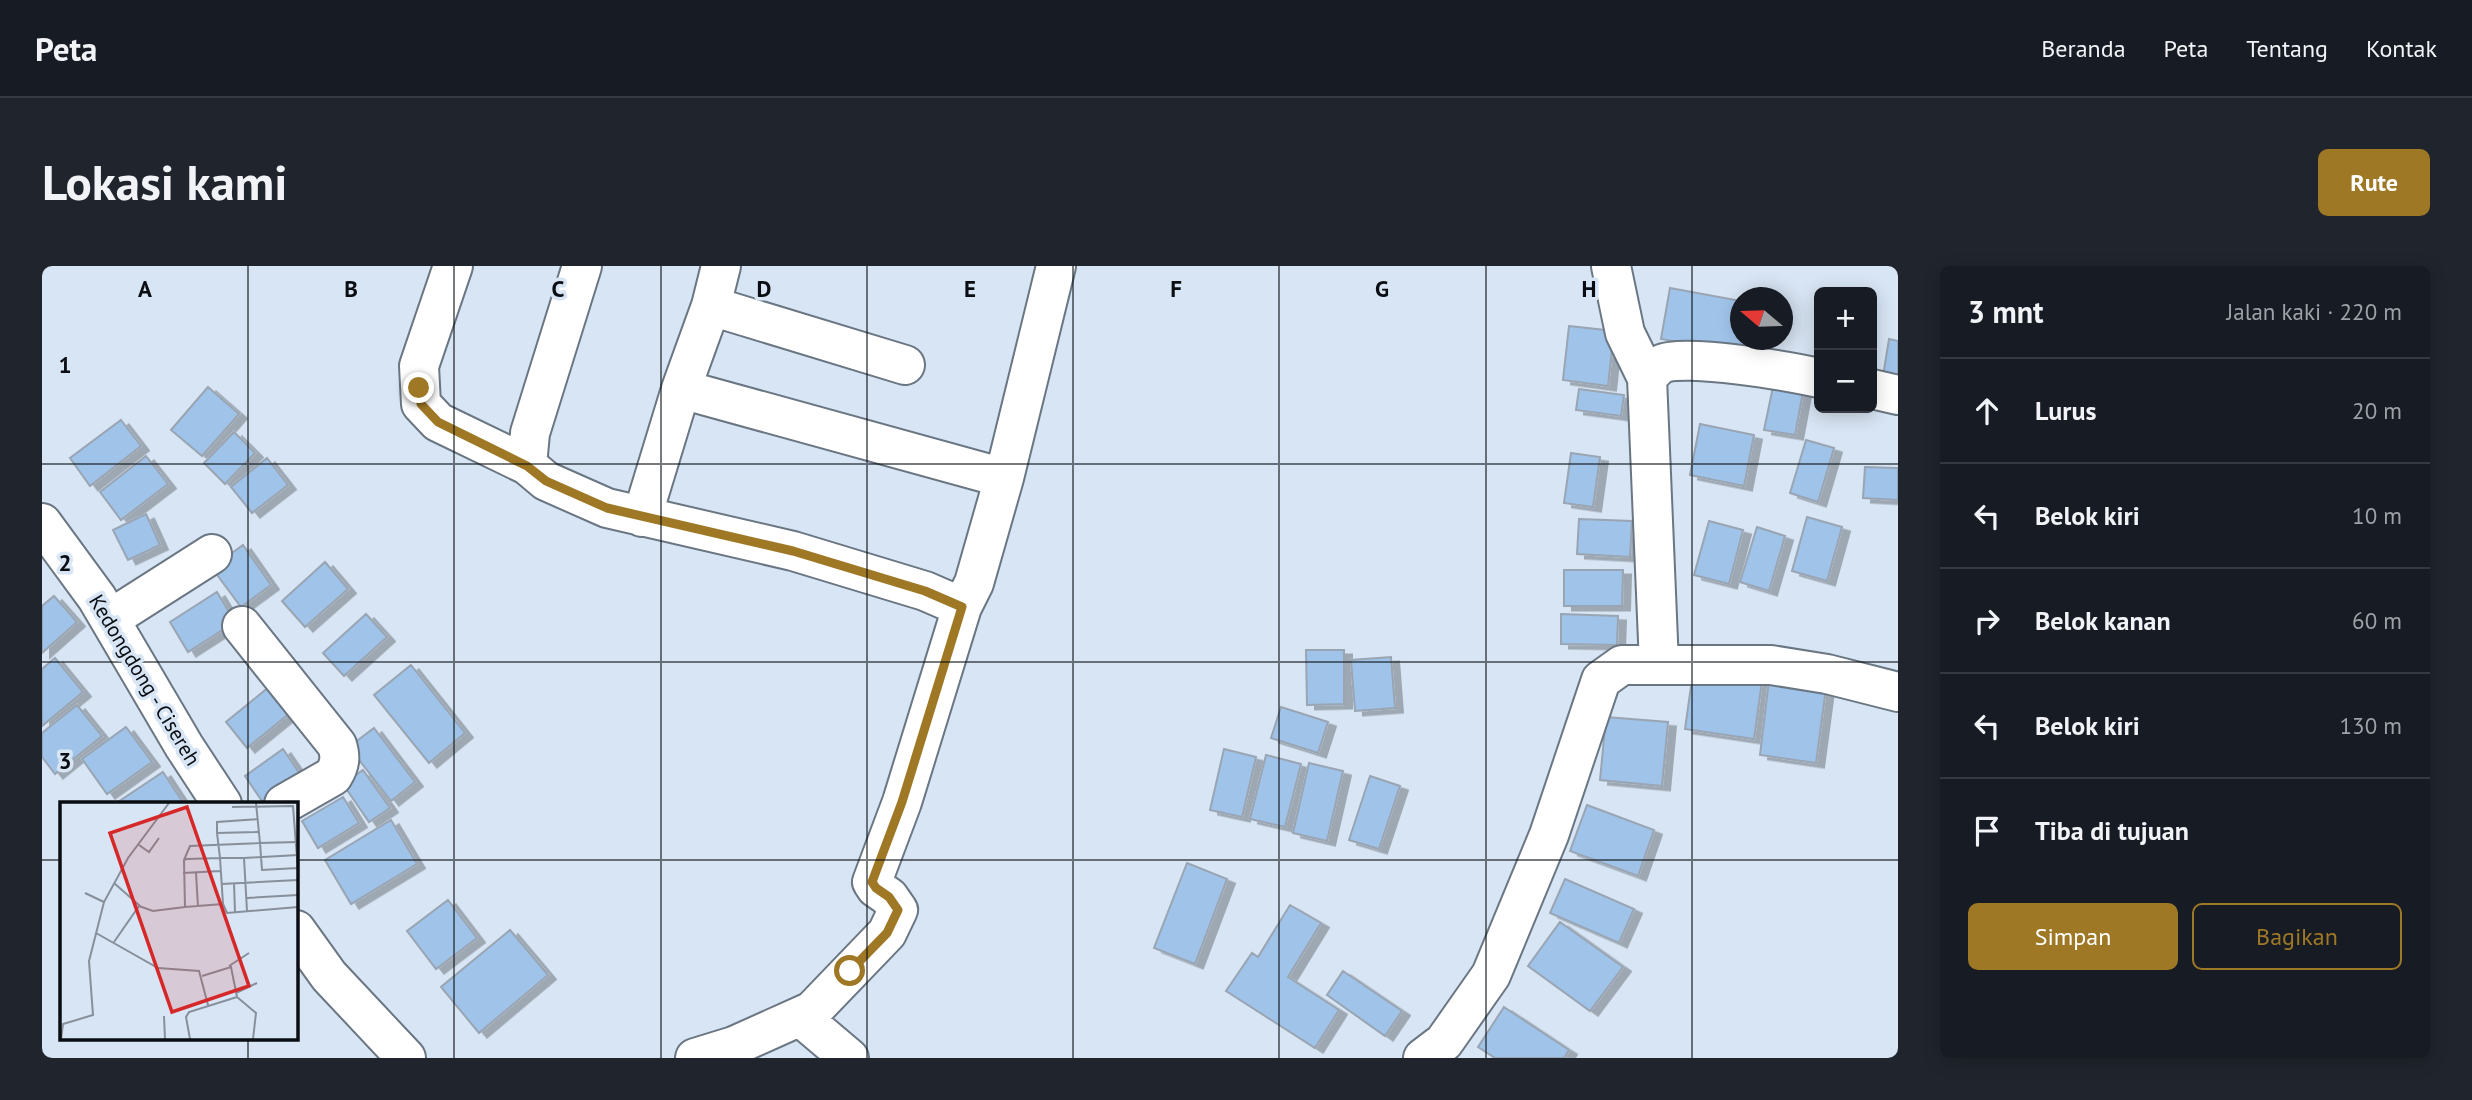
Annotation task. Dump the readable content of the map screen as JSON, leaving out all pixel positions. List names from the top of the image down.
{
  "streets": {
    "street": ["Kedongdong - Cisereh"]
  },
  "north": "left",
  "page": {
    "header": "Peta",
    "nav": [
      "Beranda",
      "Peta",
      "Tentang",
      "Kontak"
    ],
    "buttons": [
      "Rute",
      ["Simpan", "Bagikan"]
    ],
    "title": "Lokasi kami",
    "heading": ["3 mnt", "Jalan kaki · 220 m"],
    "map_buttons": ["+", "−"],
    "list": [
      ["Lurus", "20 m"],
      ["Belok kiri", "10 m"],
      ["Belok kanan", "60 m"],
      ["Belok kiri", "130 m"],
      "Tiba di tujuan"
    ]
  },
  "grid": {
    "columns": [
      "A",
      "B",
      "C",
      "D",
      "E",
      "F",
      "G",
      "H"
    ],
    "rows": ["1", "2", "3"]
  }
}
